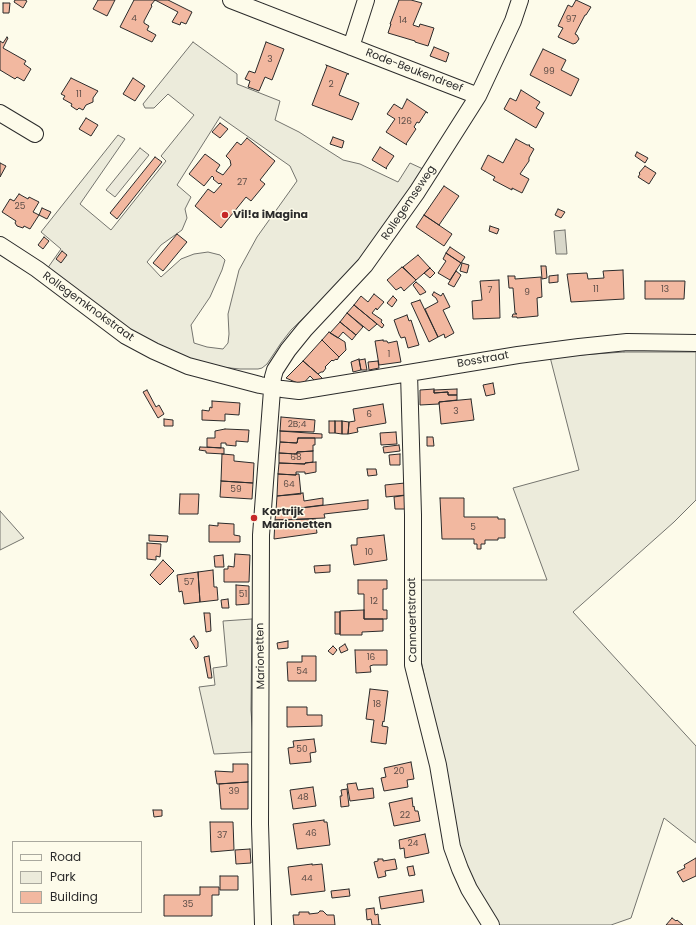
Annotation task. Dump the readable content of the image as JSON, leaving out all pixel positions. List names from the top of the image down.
{
  "streets": {
    "street": [
      "Rode-Beukendreef",
      "Rollegemseweg",
      "Rollegemknokstraat",
      "Bosstraat",
      "Cannaertstraat",
      "Marionetten"
    ]
  },
  "crossings": [
    ["Rode-Beukendreef", "Rollegemseweg"],
    ["Rollegemseweg", "Rollegemknokstraat"],
    ["Rollegemseweg", "Bosstraat"],
    ["Rollegemseweg", "Marionetten"],
    ["Rollegemknokstraat", "Bosstraat"],
    ["Rollegemknokstraat", "Marionetten"],
    ["Bosstraat", "Cannaertstraat"],
    ["Bosstraat", "Marionetten"]
  ],
  "places": ["Vil!a iMagina", "Kortrijk Marionetten"],
  "house_numbers": [
    "4",
    "97",
    "14",
    "3",
    "99",
    "2",
    "11",
    "126",
    "27",
    "25",
    "11",
    "13",
    "7",
    "9",
    "1",
    "3",
    "6",
    "2B;4",
    "68",
    "64",
    "59",
    "5",
    "10",
    "57",
    "51",
    "12",
    "16",
    "54",
    "18",
    "50",
    "20",
    "39",
    "48",
    "22",
    "46",
    "37",
    "24",
    "44",
    "35"
  ],
  "legend": ["Road", "Park", "Building"]
}
